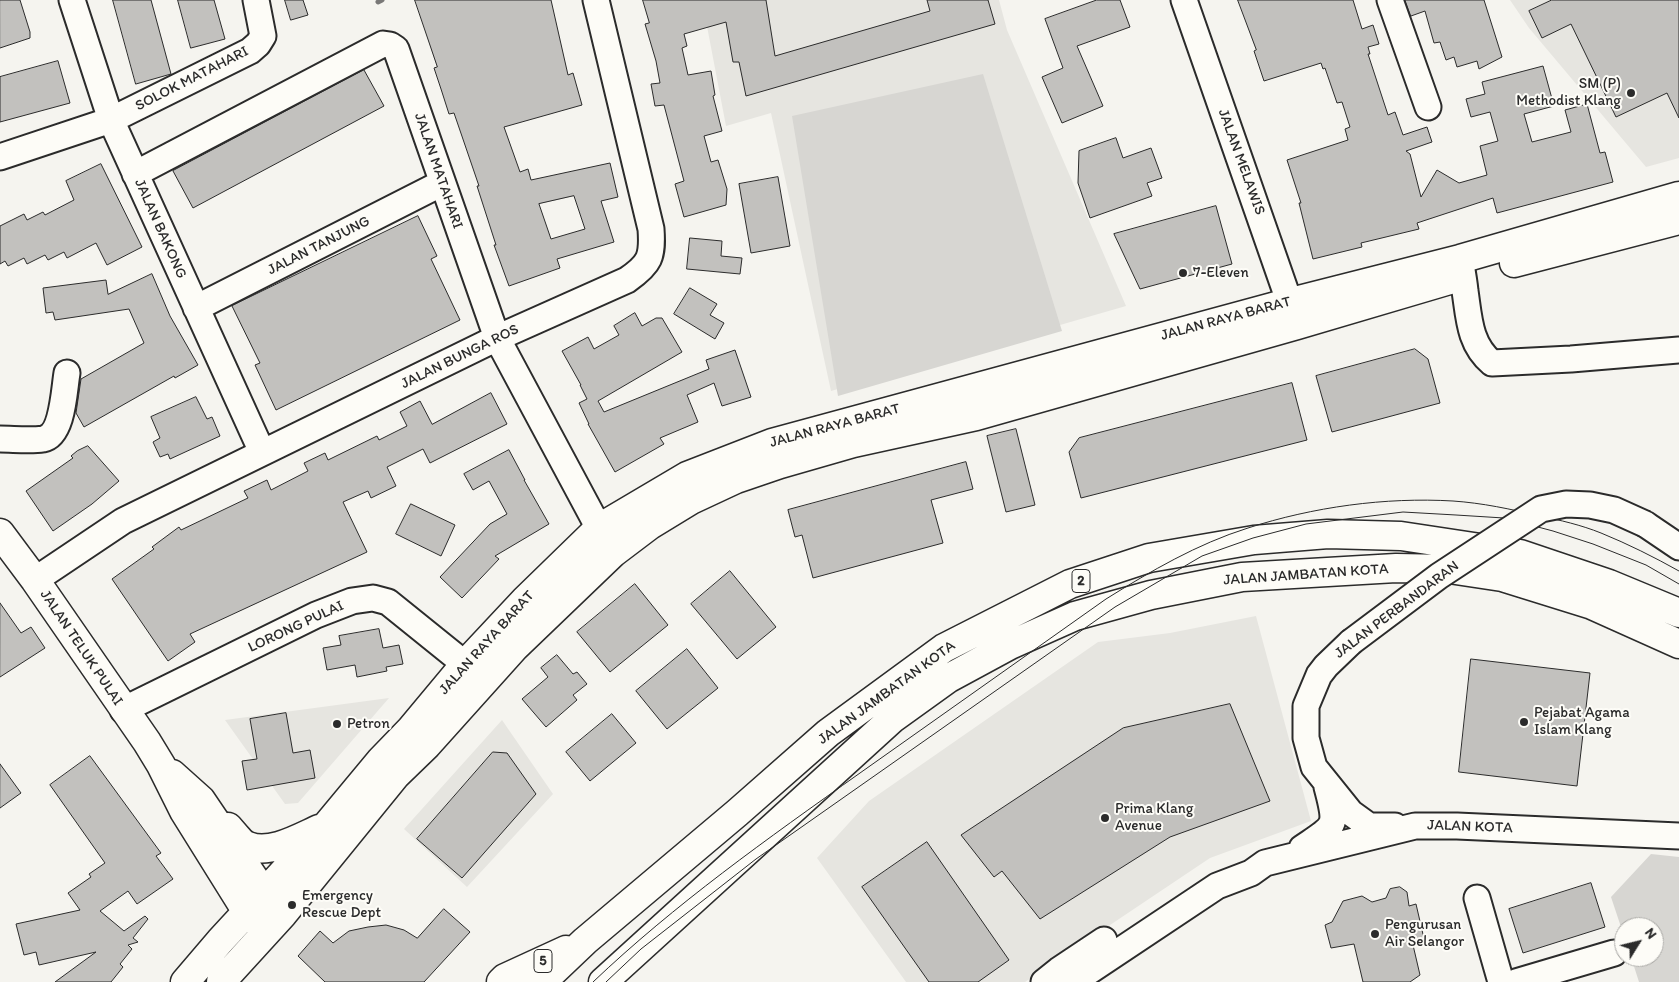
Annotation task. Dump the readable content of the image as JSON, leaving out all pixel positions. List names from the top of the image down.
{
  "streets": {
    "main road": [
      "JALAN RAYA BARAT",
      "JALAN JAMBATAN KOTA",
      "2",
      "JALAN TELUK PULAI",
      "5"
    ],
    "street": [
      "SOLOK MATAHARI",
      "JALAN MELAWIS",
      "JALAN MATAHARI",
      "JALAN BAKONG",
      "JALAN TANJUNG",
      "JALAN BUNGA ROS",
      "JALAN PERBANDARAN",
      "LORONG PULAI",
      "JALAN KOTA"
    ]
  },
  "crossings": [
    ["SOLOK MATAHARI", "JALAN BAKONG"],
    ["JALAN MELAWIS", "JALAN RAYA BARAT"],
    ["JALAN MATAHARI", "JALAN BAKONG"],
    ["JALAN MATAHARI", "JALAN TANJUNG"],
    ["JALAN MATAHARI", "JALAN RAYA BARAT"],
    ["JALAN MATAHARI", "JALAN BUNGA ROS"],
    ["JALAN BAKONG", "JALAN TANJUNG"],
    ["JALAN BAKONG", "JALAN BUNGA ROS"],
    ["JALAN RAYA BARAT", "LORONG PULAI"],
    ["JALAN RAYA BARAT", "JALAN TELUK PULAI"],
    ["JALAN BUNGA ROS", "JALAN TELUK PULAI"],
    ["JALAN JAMBATAN KOTA", "2"],
    ["JALAN JAMBATAN KOTA", "5"],
    ["2", "5"],
    ["JALAN PERBANDARAN", "JALAN KOTA"],
    ["LORONG PULAI", "JALAN TELUK PULAI"]
  ],
  "places": [
    "SM (P) Methodist Klang",
    "7-Eleven",
    "Pejabat Agama Islam Klang",
    "Petron",
    "Prima Klang Avenue",
    "Emergency Rescue Dept",
    "Pengurusan Air Selangor"
  ],
  "north": "top right"
}
